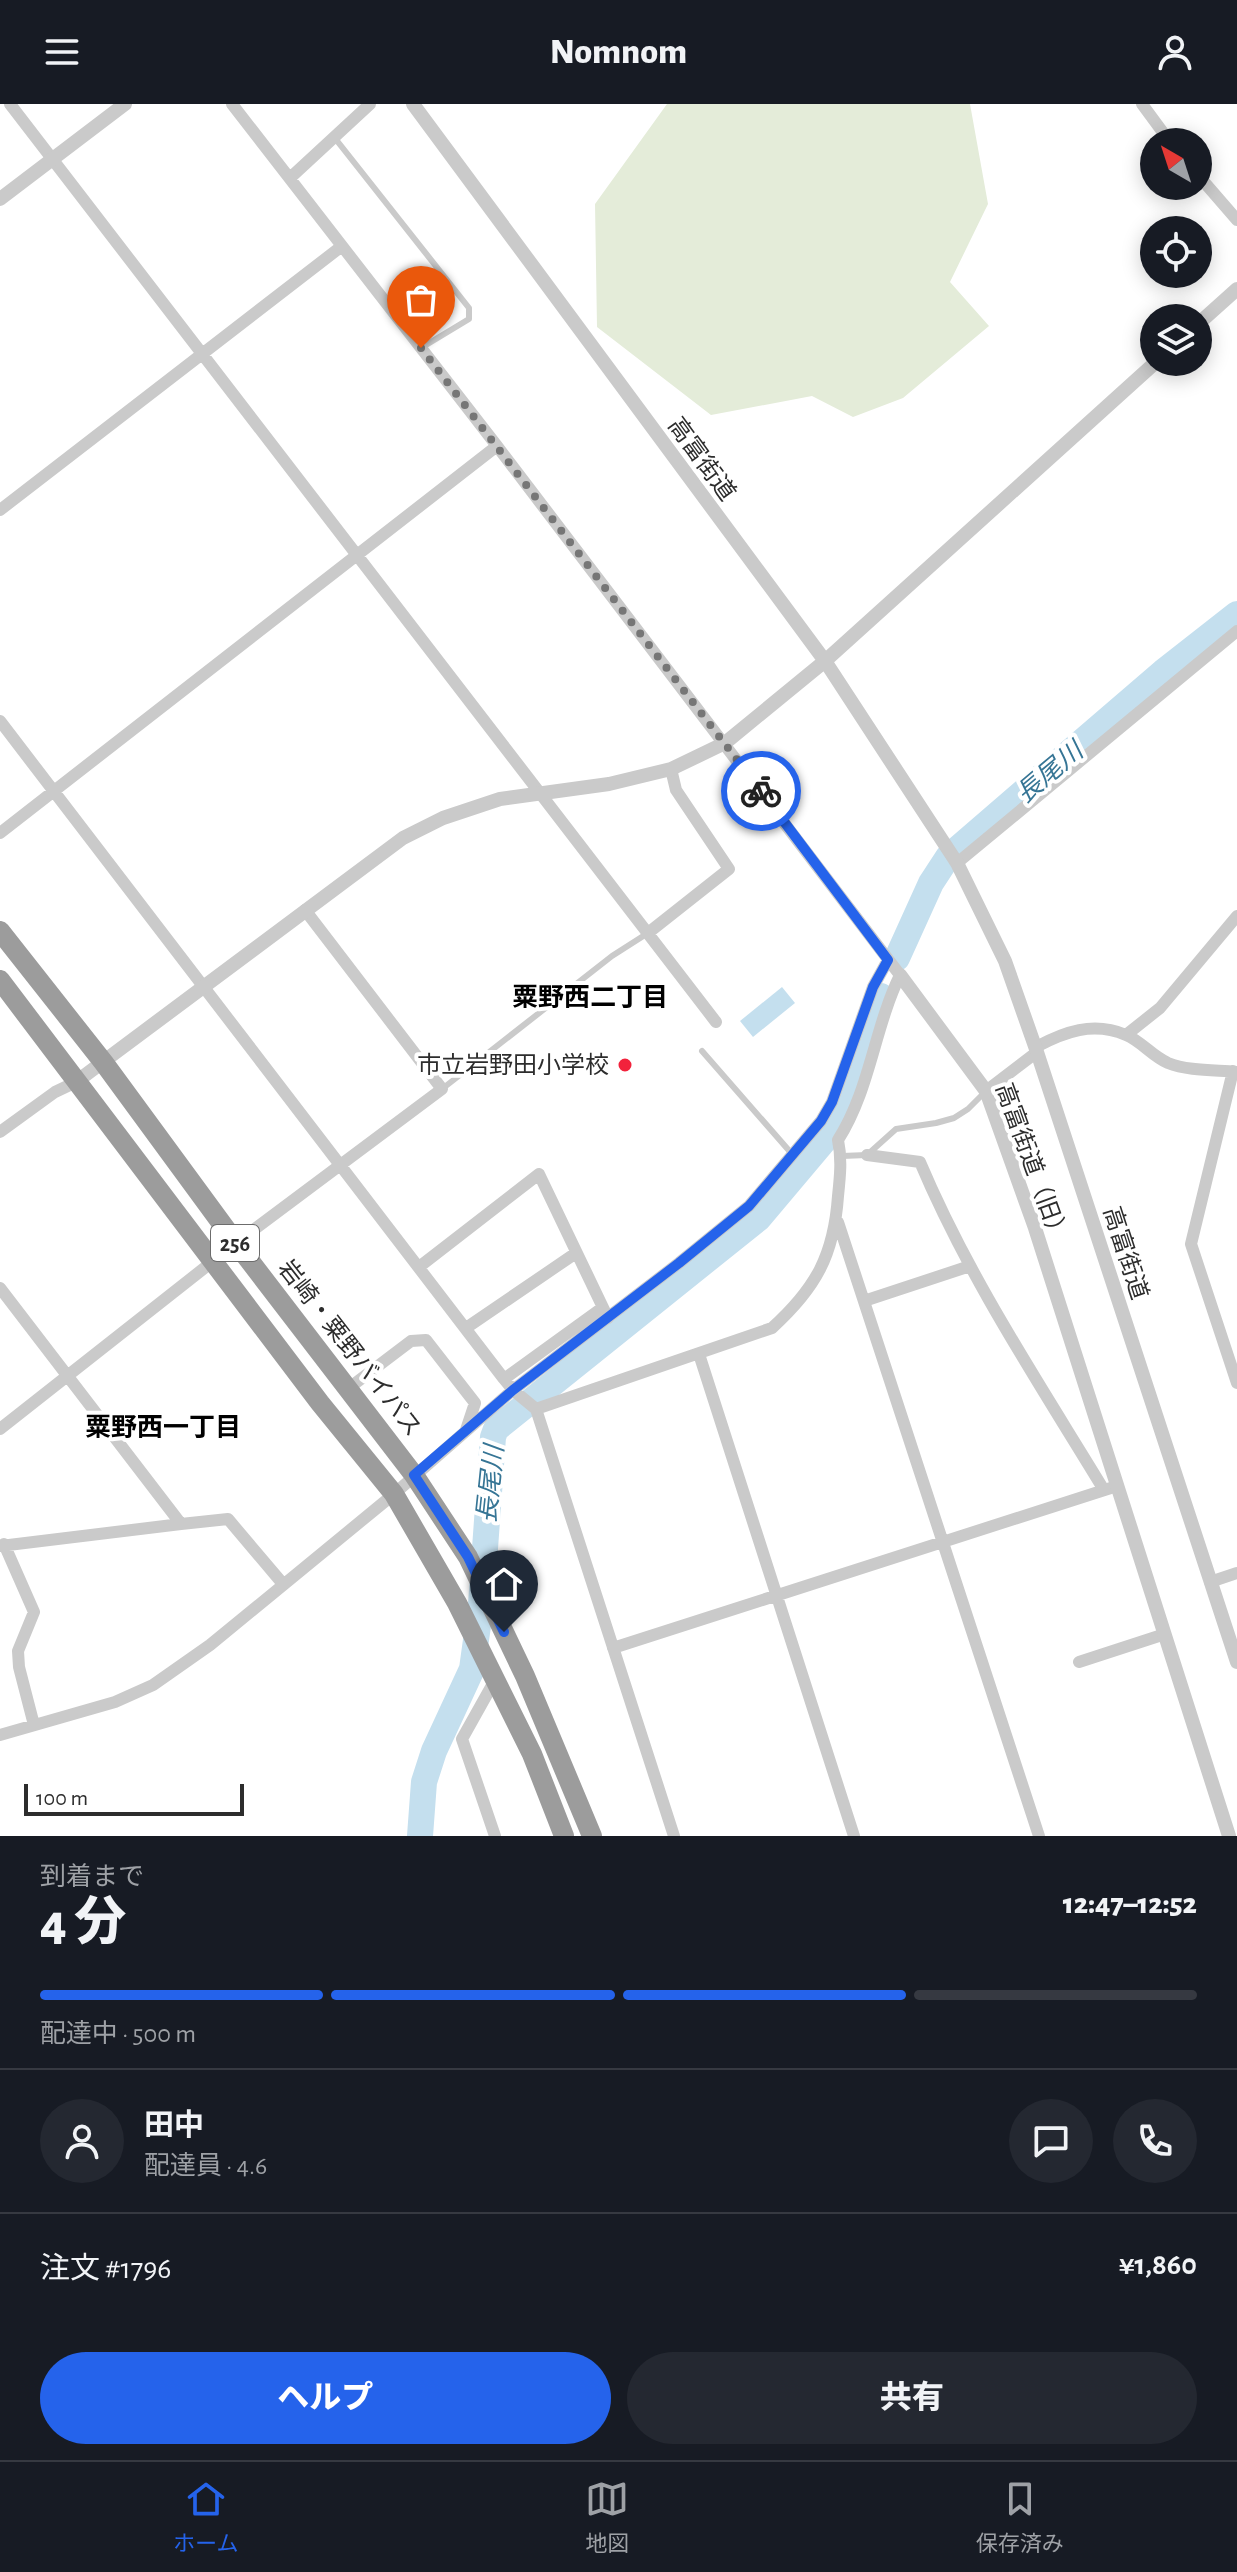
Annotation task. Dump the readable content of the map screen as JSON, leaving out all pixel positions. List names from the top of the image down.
{
  "streets": {
    "highway": ["256", "岩崎・粟野バイパス"],
    "street": ["高富街道", "高富街道（旧）"]
  },
  "districts": ["粟野西二丁目", "粟野西一丁目"],
  "water": ["長尾川"],
  "places": ["市立岩野田小学校"],
  "scale_bar": "100 m",
  "north": "top left",
  "page": {
    "header": "Nomnom",
    "scale": "100 m",
    "heading": ["4 分", "到着まで", "12:47–12:52"],
    "panel": [
      "田中",
      "配達員 · 4.6",
      "注文 #1796",
      "¥1,860"
    ],
    "bar": "配達中 · 500 m",
    "buttons": ["ヘルプ", "共有"],
    "tabs": ["ホーム", "地図", "保存済み"]
  }
}
